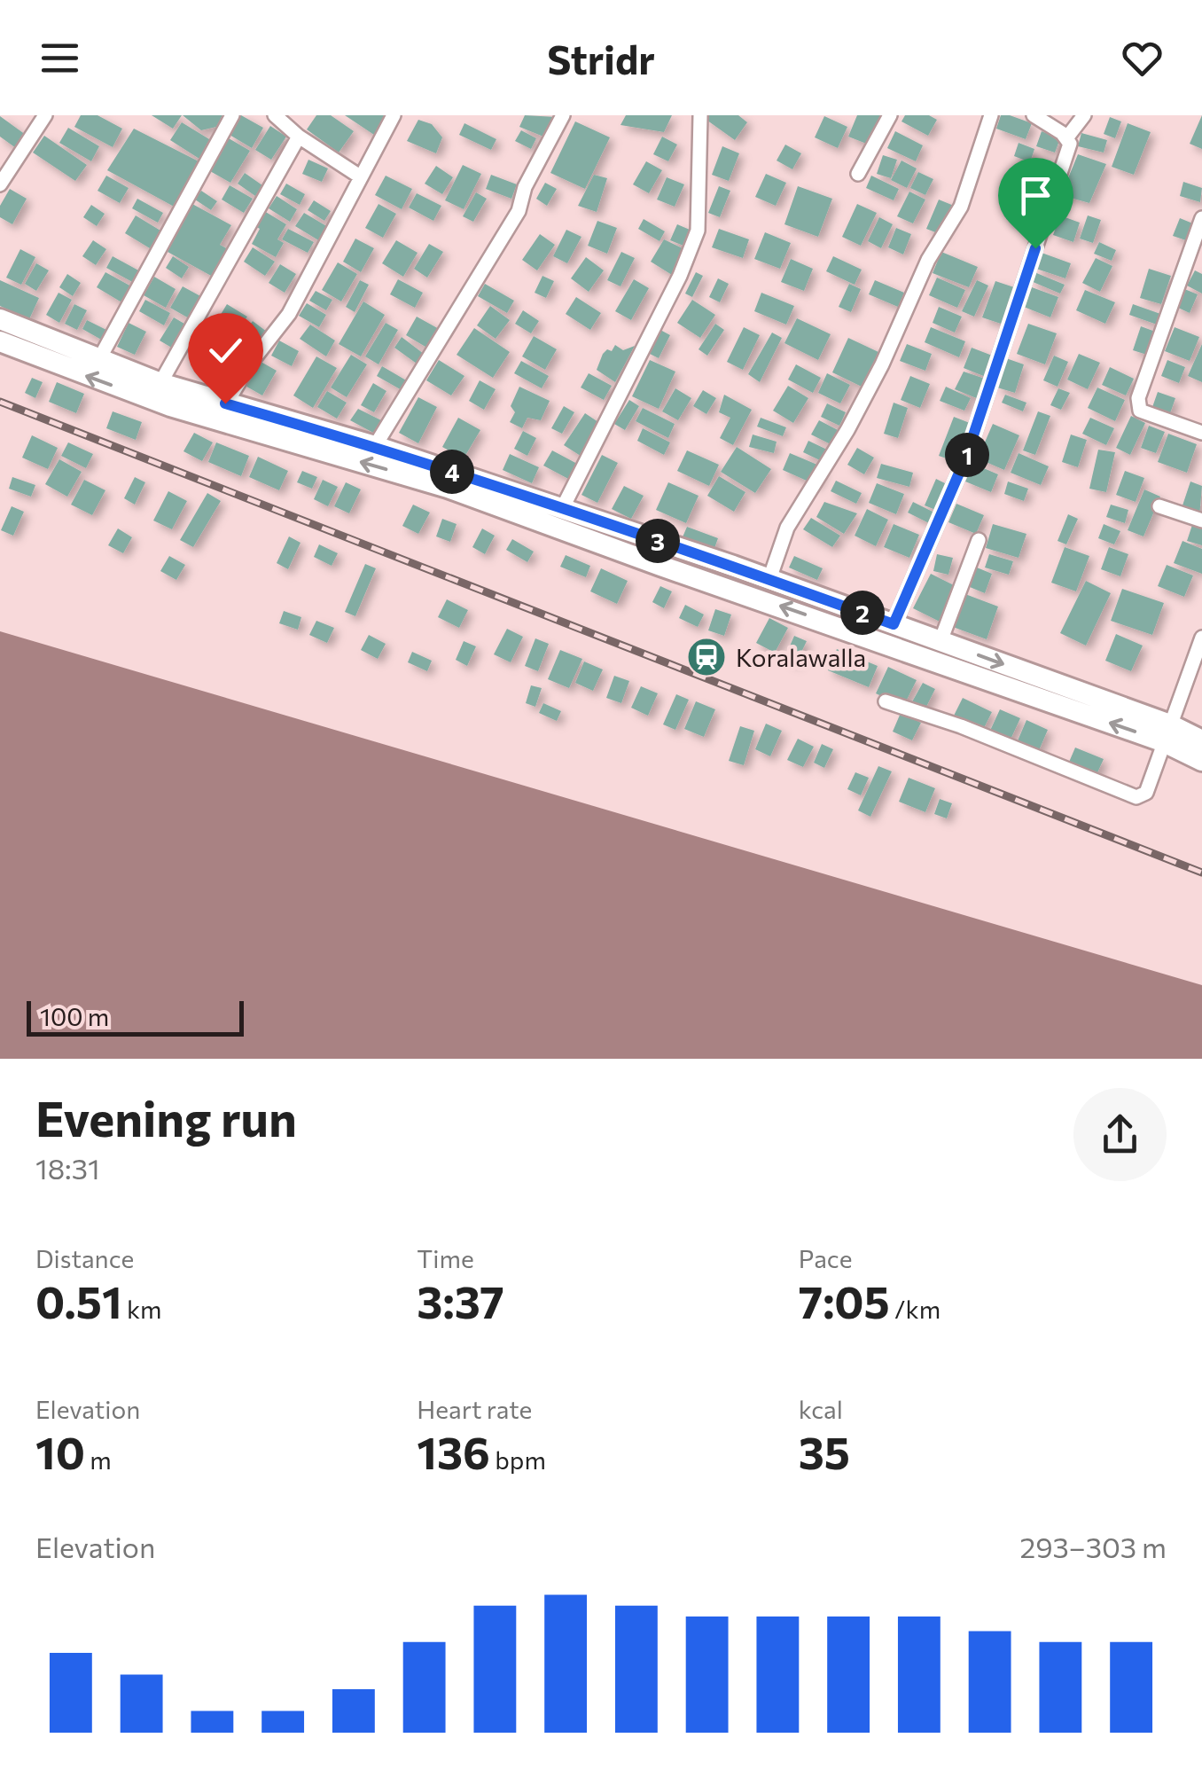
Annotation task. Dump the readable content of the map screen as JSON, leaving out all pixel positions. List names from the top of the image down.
{
  "places": {
    "station": ["Koralawalla"]
  },
  "scale_bar": "100 m",
  "page": {
    "header": "Stridr",
    "pins": [
      "1",
      "4",
      "3",
      "2"
    ],
    "scale": "100 m",
    "heading": ["Evening run", "18:31"],
    "stats": [
      ["Distance", "0.51 km"],
      ["Time", "3:37"],
      ["Pace", "7:05 /km"],
      ["Elevation", "10 m"],
      ["Heart rate", "136 bpm"],
      ["kcal", "35"]
    ],
    "chart": ["Elevation", "293–303 m"]
  }
}
